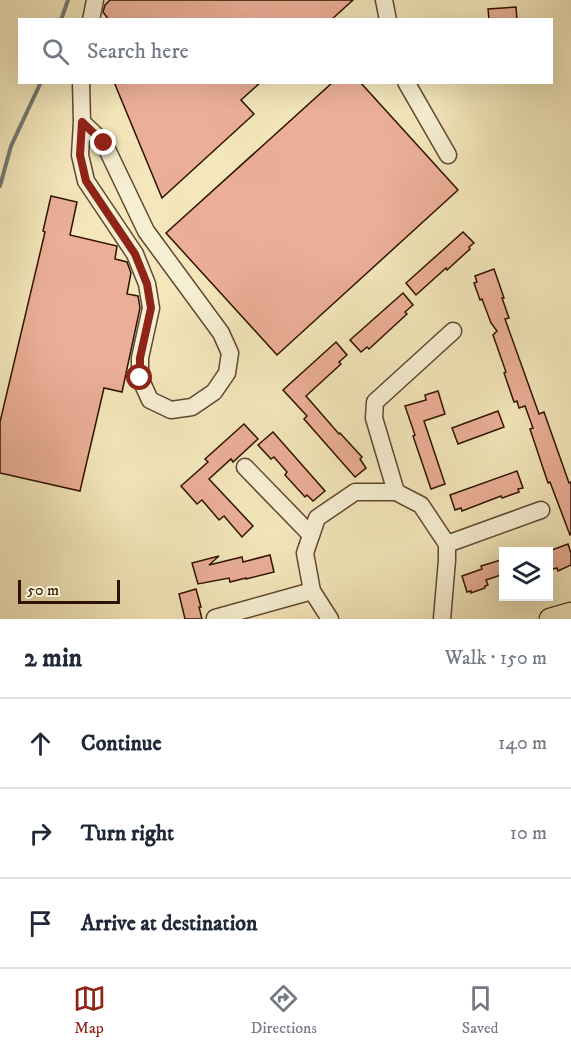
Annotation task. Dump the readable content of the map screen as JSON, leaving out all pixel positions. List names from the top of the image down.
{
  "scale_bar": "50 m",
  "page": {
    "search": "Search here",
    "scale": "50 m",
    "heading": ["2 min", "Walk · 150 m"],
    "list": [
      ["Continue", "140 m"],
      ["Turn right", "10 m"],
      "Arrive at destination"
    ],
    "nav": ["Map", "Directions", "Saved"]
  }
}
